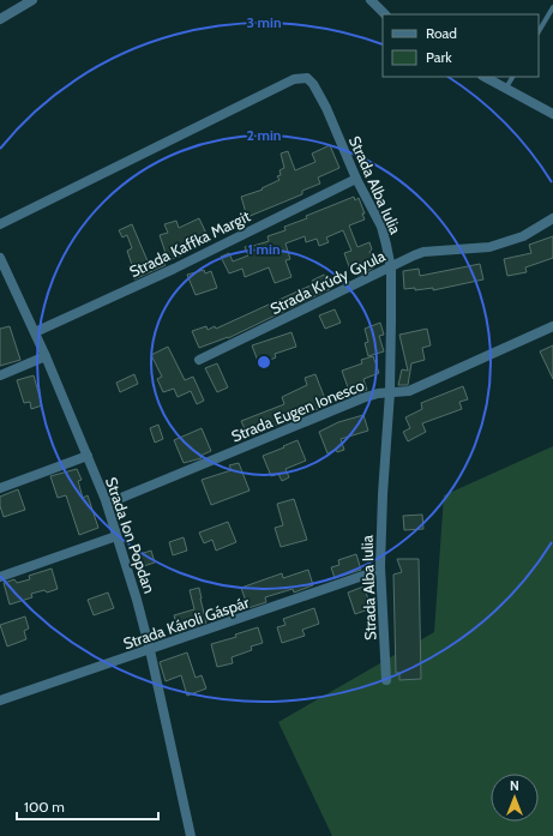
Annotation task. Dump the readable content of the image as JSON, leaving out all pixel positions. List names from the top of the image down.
{
  "streets": {
    "street": [
      "Strada Alba Iulia",
      "Strada Kaffka Margit",
      "Strada Krúdy Gyula",
      "Strada Eugen Ionesco",
      "Strada Ion Popdan",
      "Strada Károli Gáspár"
    ]
  },
  "crossings": [
    ["Strada Alba Iulia", "Strada Kaffka Margit"],
    ["Strada Alba Iulia", "Strada Krúdy Gyula"],
    ["Strada Alba Iulia", "Strada Eugen Ionesco"],
    ["Strada Alba Iulia", "Strada Károli Gáspár"],
    ["Strada Kaffka Margit", "Strada Ion Popdan"],
    ["Strada Eugen Ionesco", "Strada Ion Popdan"],
    ["Strada Ion Popdan", "Strada Károli Gáspár"]
  ],
  "legend": ["Road", "Park"],
  "scale_bar": "100 m",
  "north": "top",
  "rings": ["3 min", "2 min", "1 min"]
}
